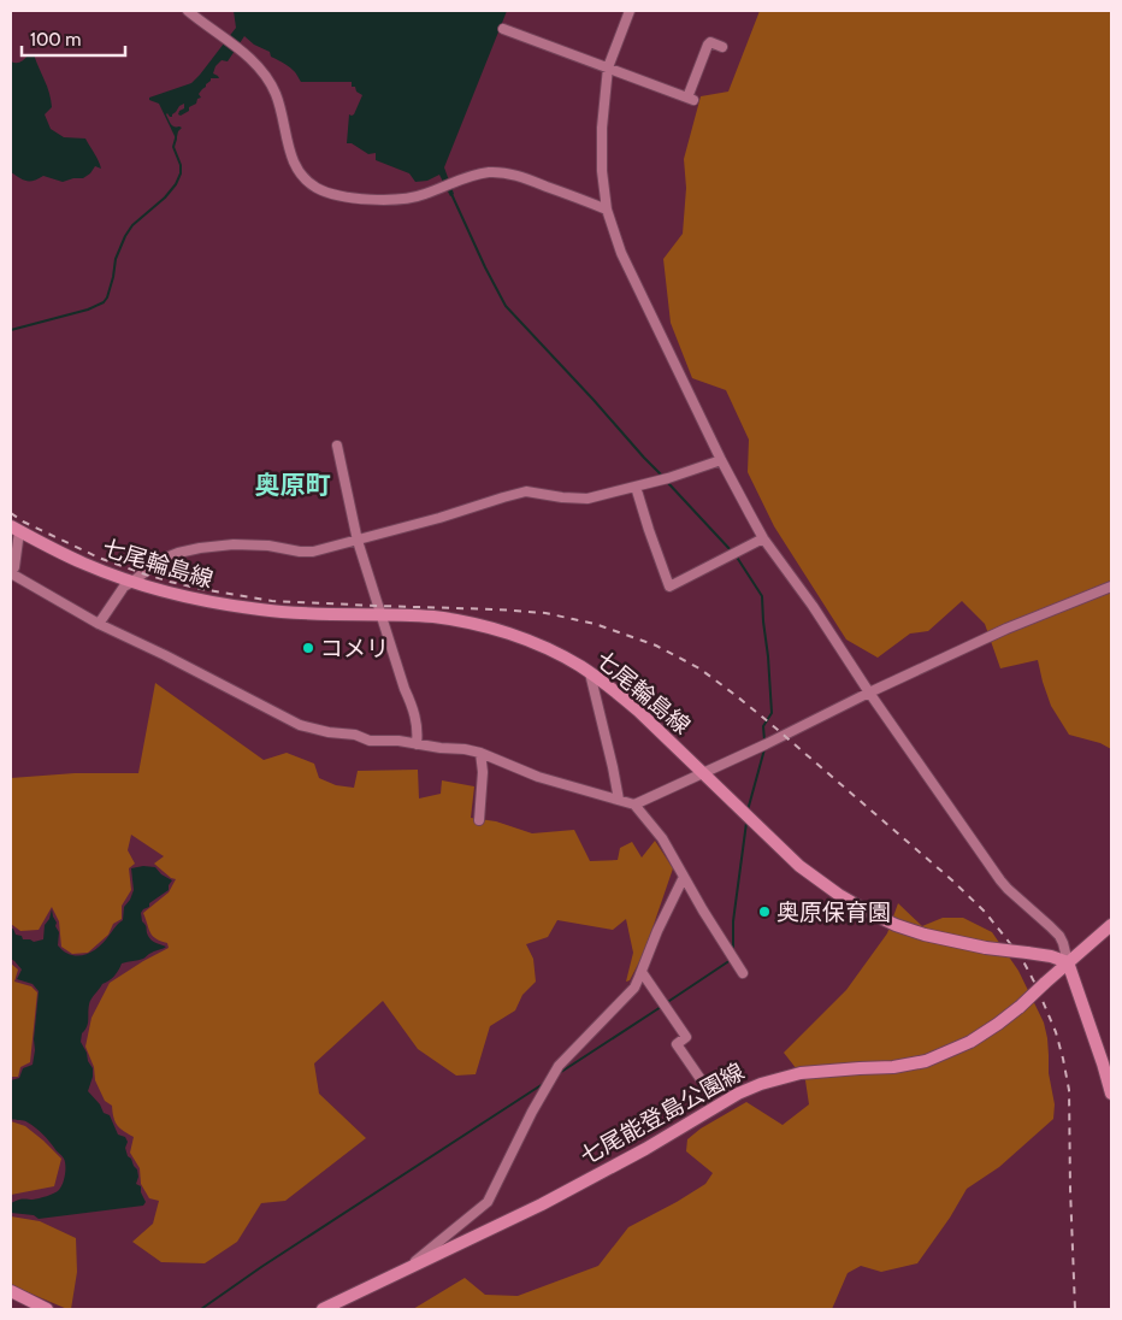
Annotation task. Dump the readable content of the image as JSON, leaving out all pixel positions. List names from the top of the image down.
{
  "streets": {
    "main road": ["七尾輪島線", "七尾能登島公園線"]
  },
  "crossings": [
    ["七尾輪島線", "七尾能登島公園線"]
  ],
  "districts": ["奥原町"],
  "places": ["コメリ", "奥原保育園"],
  "scale_bar": "100 m"
}
